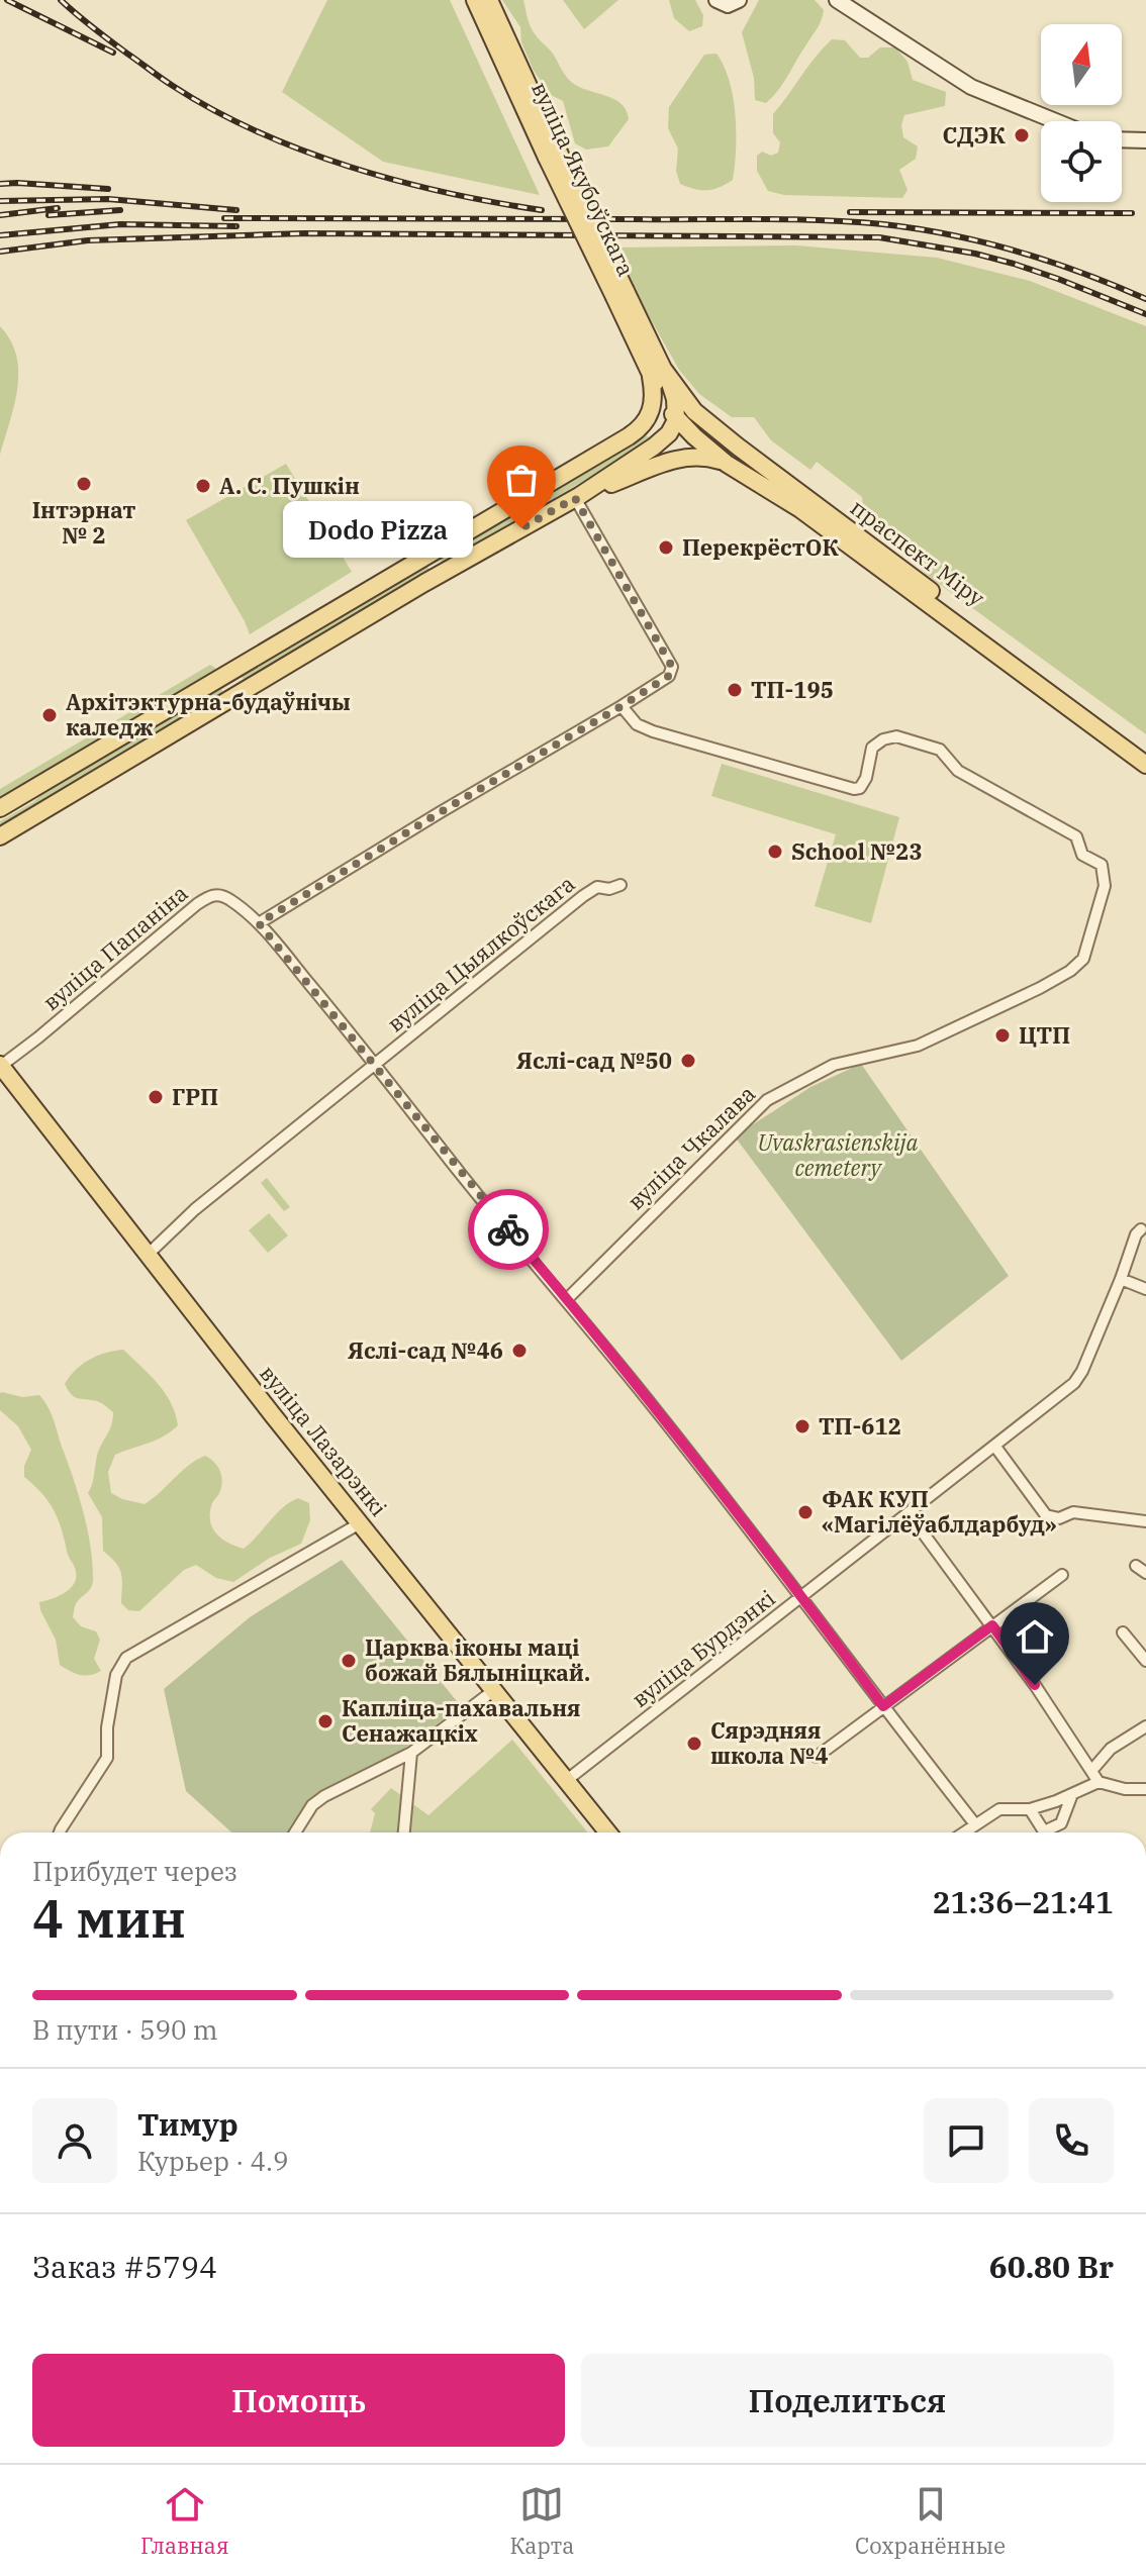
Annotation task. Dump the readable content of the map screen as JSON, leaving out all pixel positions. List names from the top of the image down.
{
  "streets": {
    "main road": ["вуліца Якубоўскага", "праспект Міру", "вуліца Лазарэнкі"],
    "street": [
      "вуліца Папаніна",
      "вуліца Цыялкоўскага",
      "вуліца Чкалава",
      "вуліца Бурдэнкі"
    ]
  },
  "crossings": [
    ["вуліца Якубоўскага", "праспект Міру"],
    ["вуліца Папаніна", "вуліца Цыялкоўскага"],
    ["вуліца Папаніна", "вуліца Чкалава"],
    ["вуліца Папаніна", "вуліца Лазарэнкі"],
    ["вуліца Папаніна", "вуліца Бурдэнкі"],
    ["вуліца Цыялкоўскага", "вуліца Лазарэнкі"],
    ["вуліца Лазарэнкі", "вуліца Бурдэнкі"]
  ],
  "parks": ["Uvaskrasienskija cemetery"],
  "places": [
    "СДЭК",
    "Інтэрнат № 2",
    "А. С. Пушкін",
    "Dodo Pizza",
    "ПерекрёстОК",
    "ТП-195",
    "Архітэктурна-будаўнічы каледж",
    "School №23",
    "ЦТП",
    "Яслі-сад №50",
    "ГРП",
    "Яслі-сад №46",
    "ТП-612",
    "ФАК КУП «Магілёўаблдарбуд»",
    "Царква іконы маці божай Бялыніцкай.",
    "Капліца-пахавальня Сенажацкіх",
    "Сярэдняя школа №4"
  ],
  "north": "top",
  "page": {
    "bubble": "Dodo Pizza",
    "heading": ["4 мин", "Прибудет через", "21:36–21:41"],
    "panel": [
      "Тимур",
      "Курьер · 4.9",
      "Заказ #5794",
      "60.80 Br"
    ],
    "bar": "В пути · 590 m",
    "buttons": ["Помощь", "Поделиться"],
    "tabs": ["Главная", "Карта", "Сохранённые"]
  }
}
